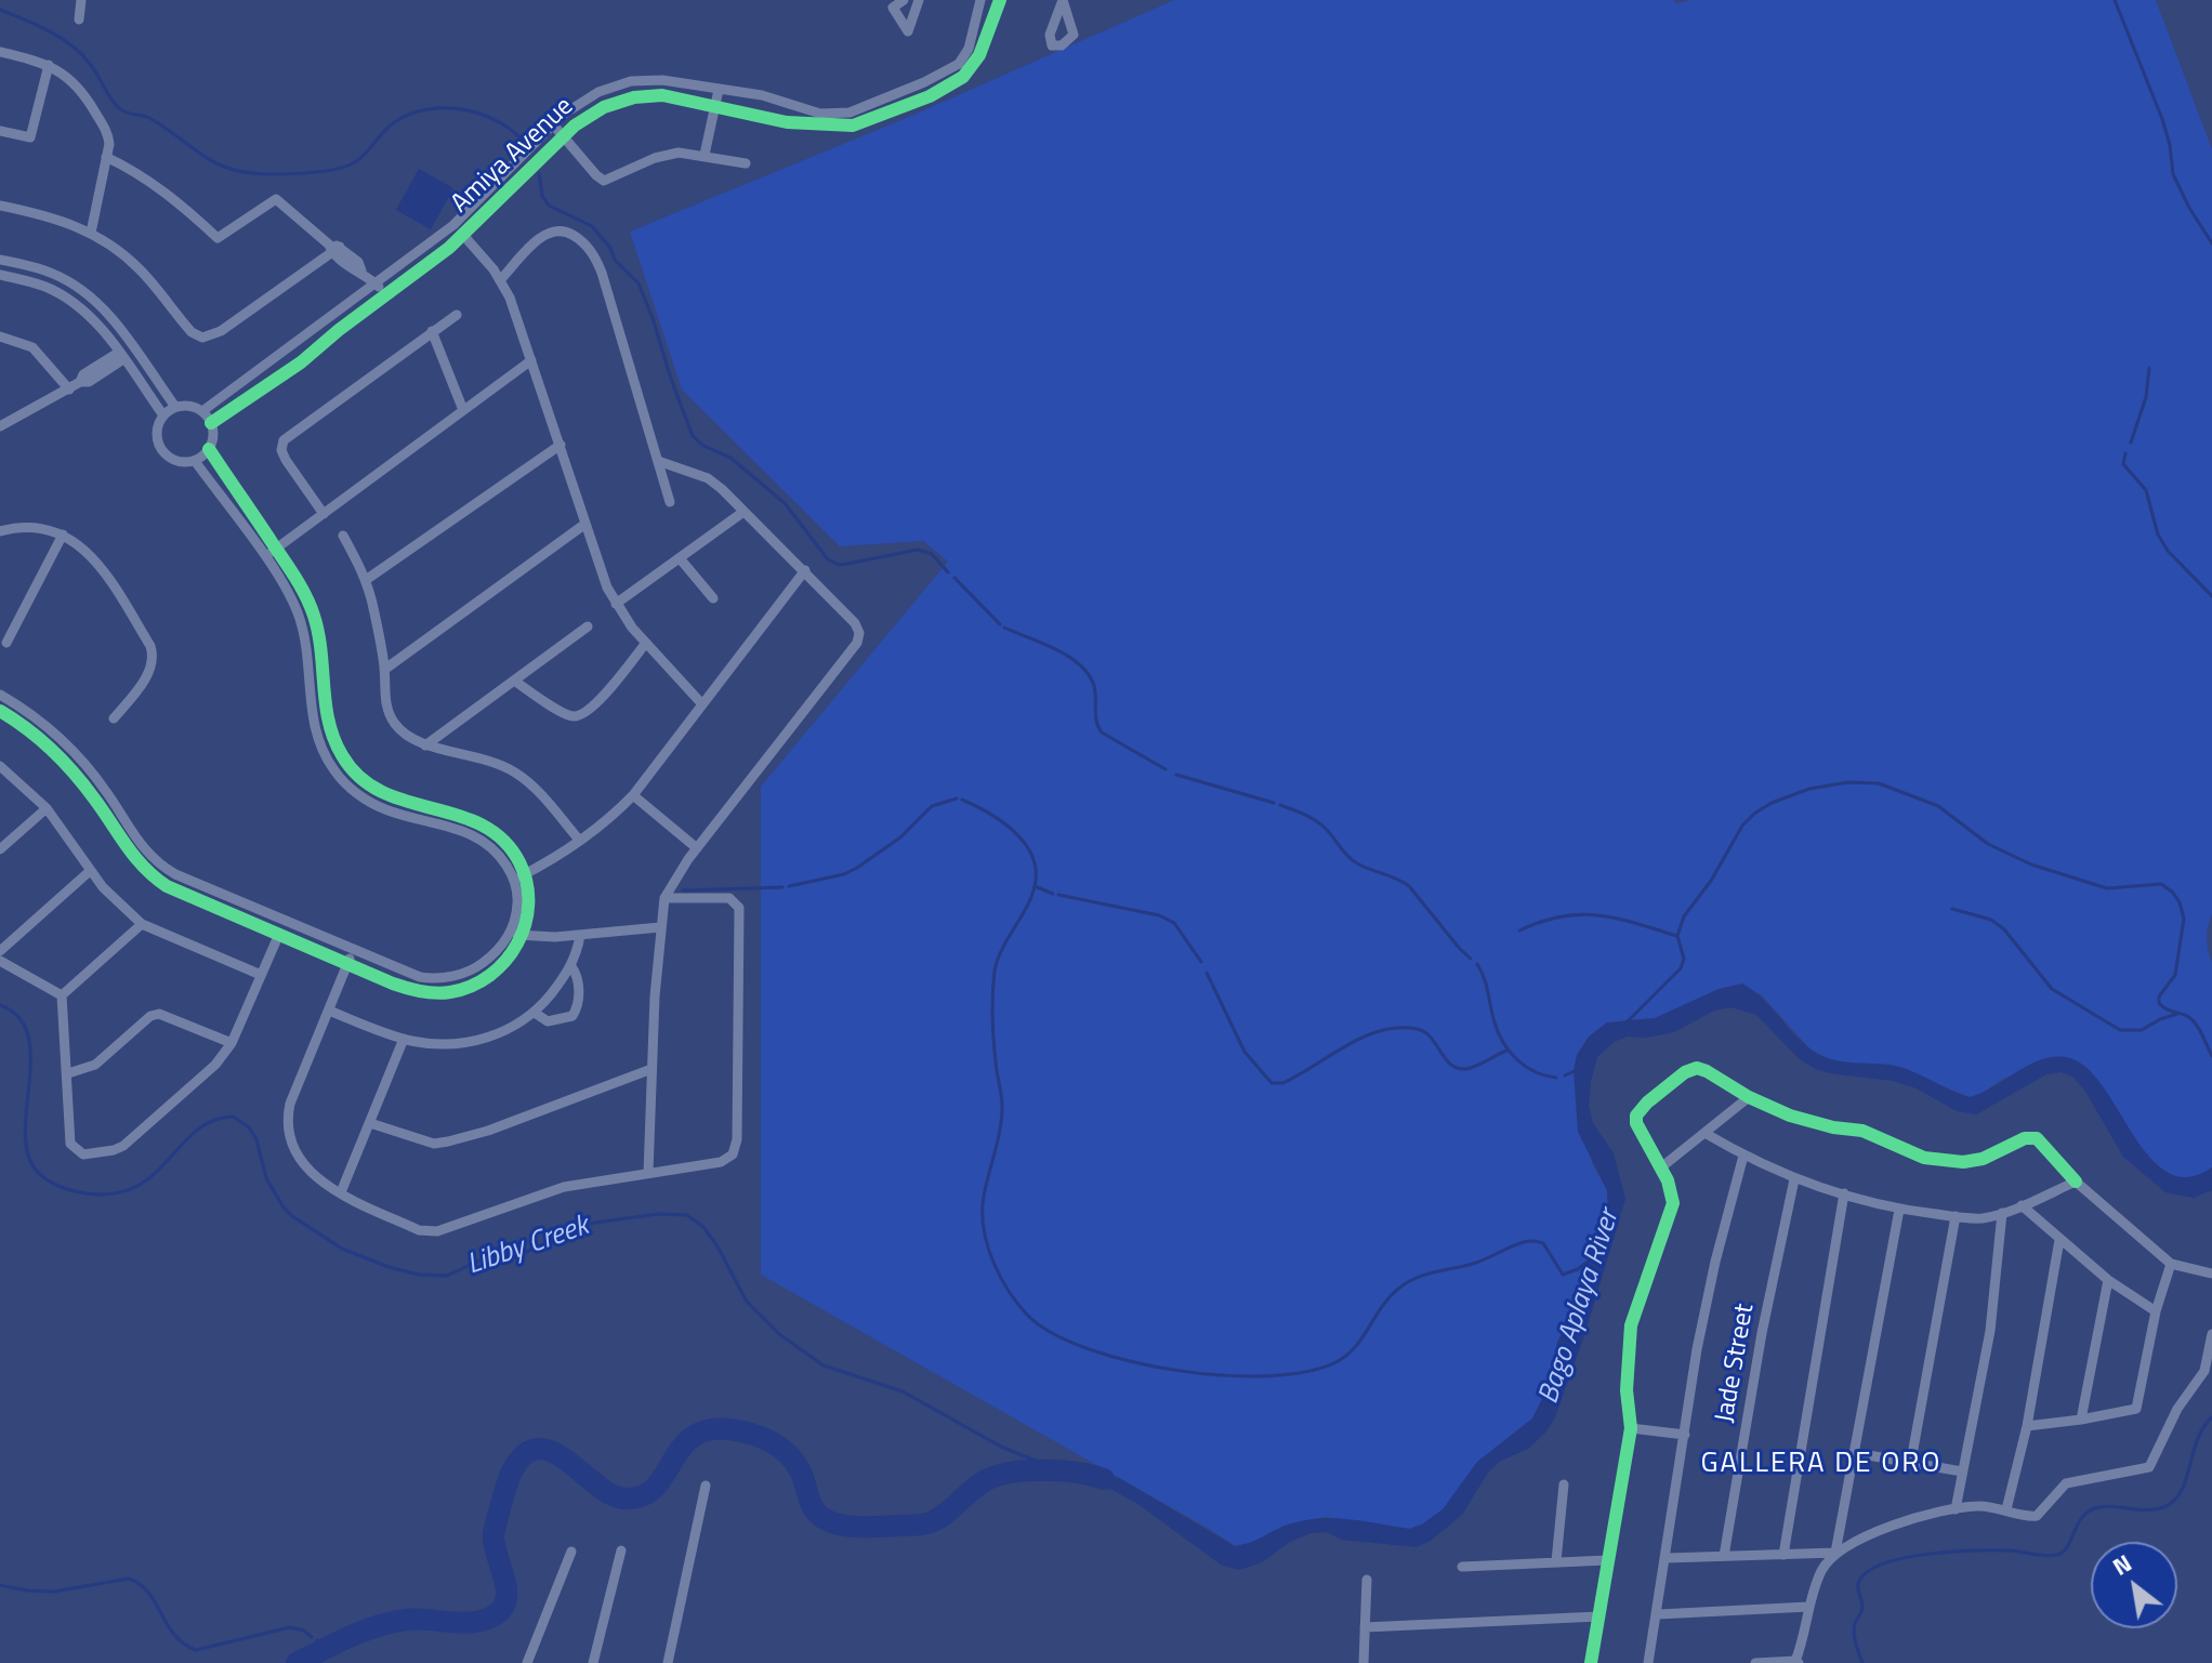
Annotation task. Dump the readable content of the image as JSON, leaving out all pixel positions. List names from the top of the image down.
{
  "streets": {
    "street": ["Amiya Avenue", "Jade Street"]
  },
  "districts": ["GALLERA DE ORO"],
  "water": ["Libby Creek", "Bago Aplaya River"],
  "north": "top left"
}
